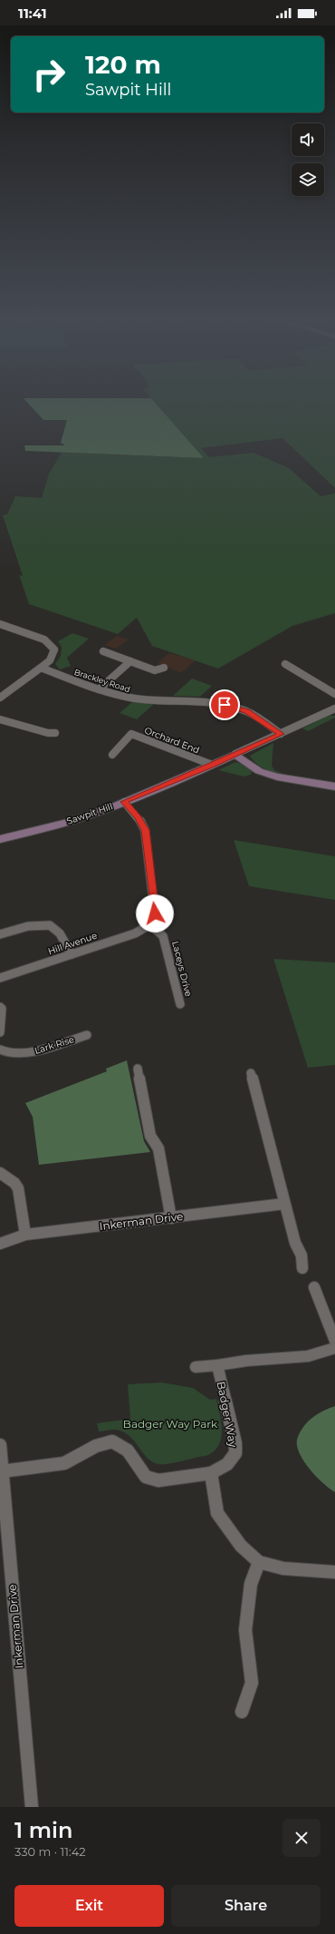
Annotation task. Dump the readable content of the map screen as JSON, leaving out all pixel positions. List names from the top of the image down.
{
  "streets": {
    "street": [
      "Brackley Road",
      "Orchard End",
      "Sawpit Hill",
      "Hill Avenue",
      "Laceys Drive",
      "Lark Rise",
      "Inkerman Drive",
      "Badger Way"
    ]
  },
  "crossings": [
    ["Orchard End", "Sawpit Hill"],
    ["Hill Avenue", "Laceys Drive"],
    ["Inkerman Drive", "Badger Way"]
  ],
  "parks": ["Badger Way Park"],
  "page": {
    "status": "11:41",
    "turn": ["120 m", "Sawpit Hill"],
    "heading": ["1 min", "330 m · 11:42"],
    "buttons": ["Exit", "Share"]
  }
}
